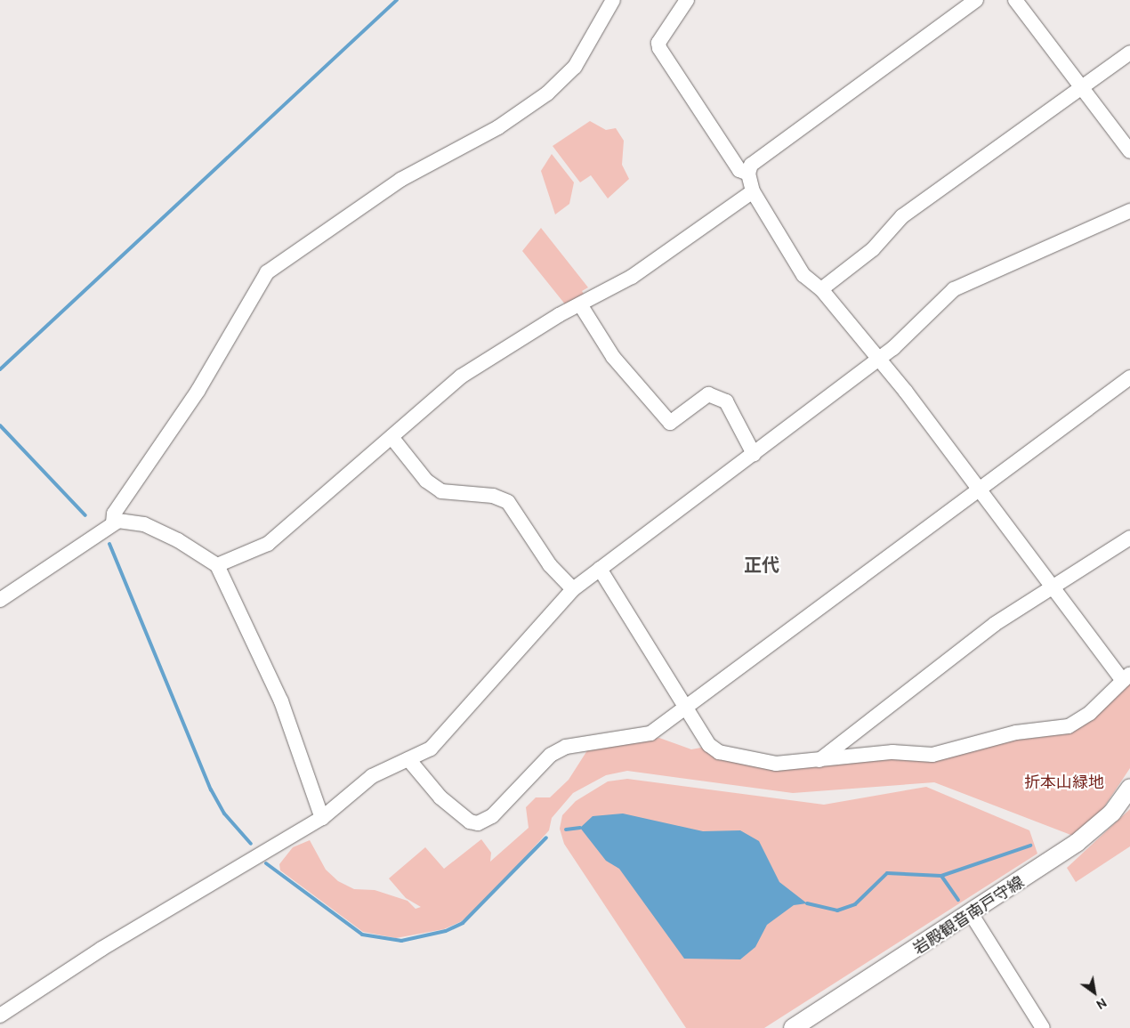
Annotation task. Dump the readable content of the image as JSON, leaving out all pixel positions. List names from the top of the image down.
{
  "streets": {
    "main road": ["岩殿観音南戸守線"]
  },
  "districts": ["正代"],
  "parks": ["折本山緑地"],
  "north": "bottom right"
}
